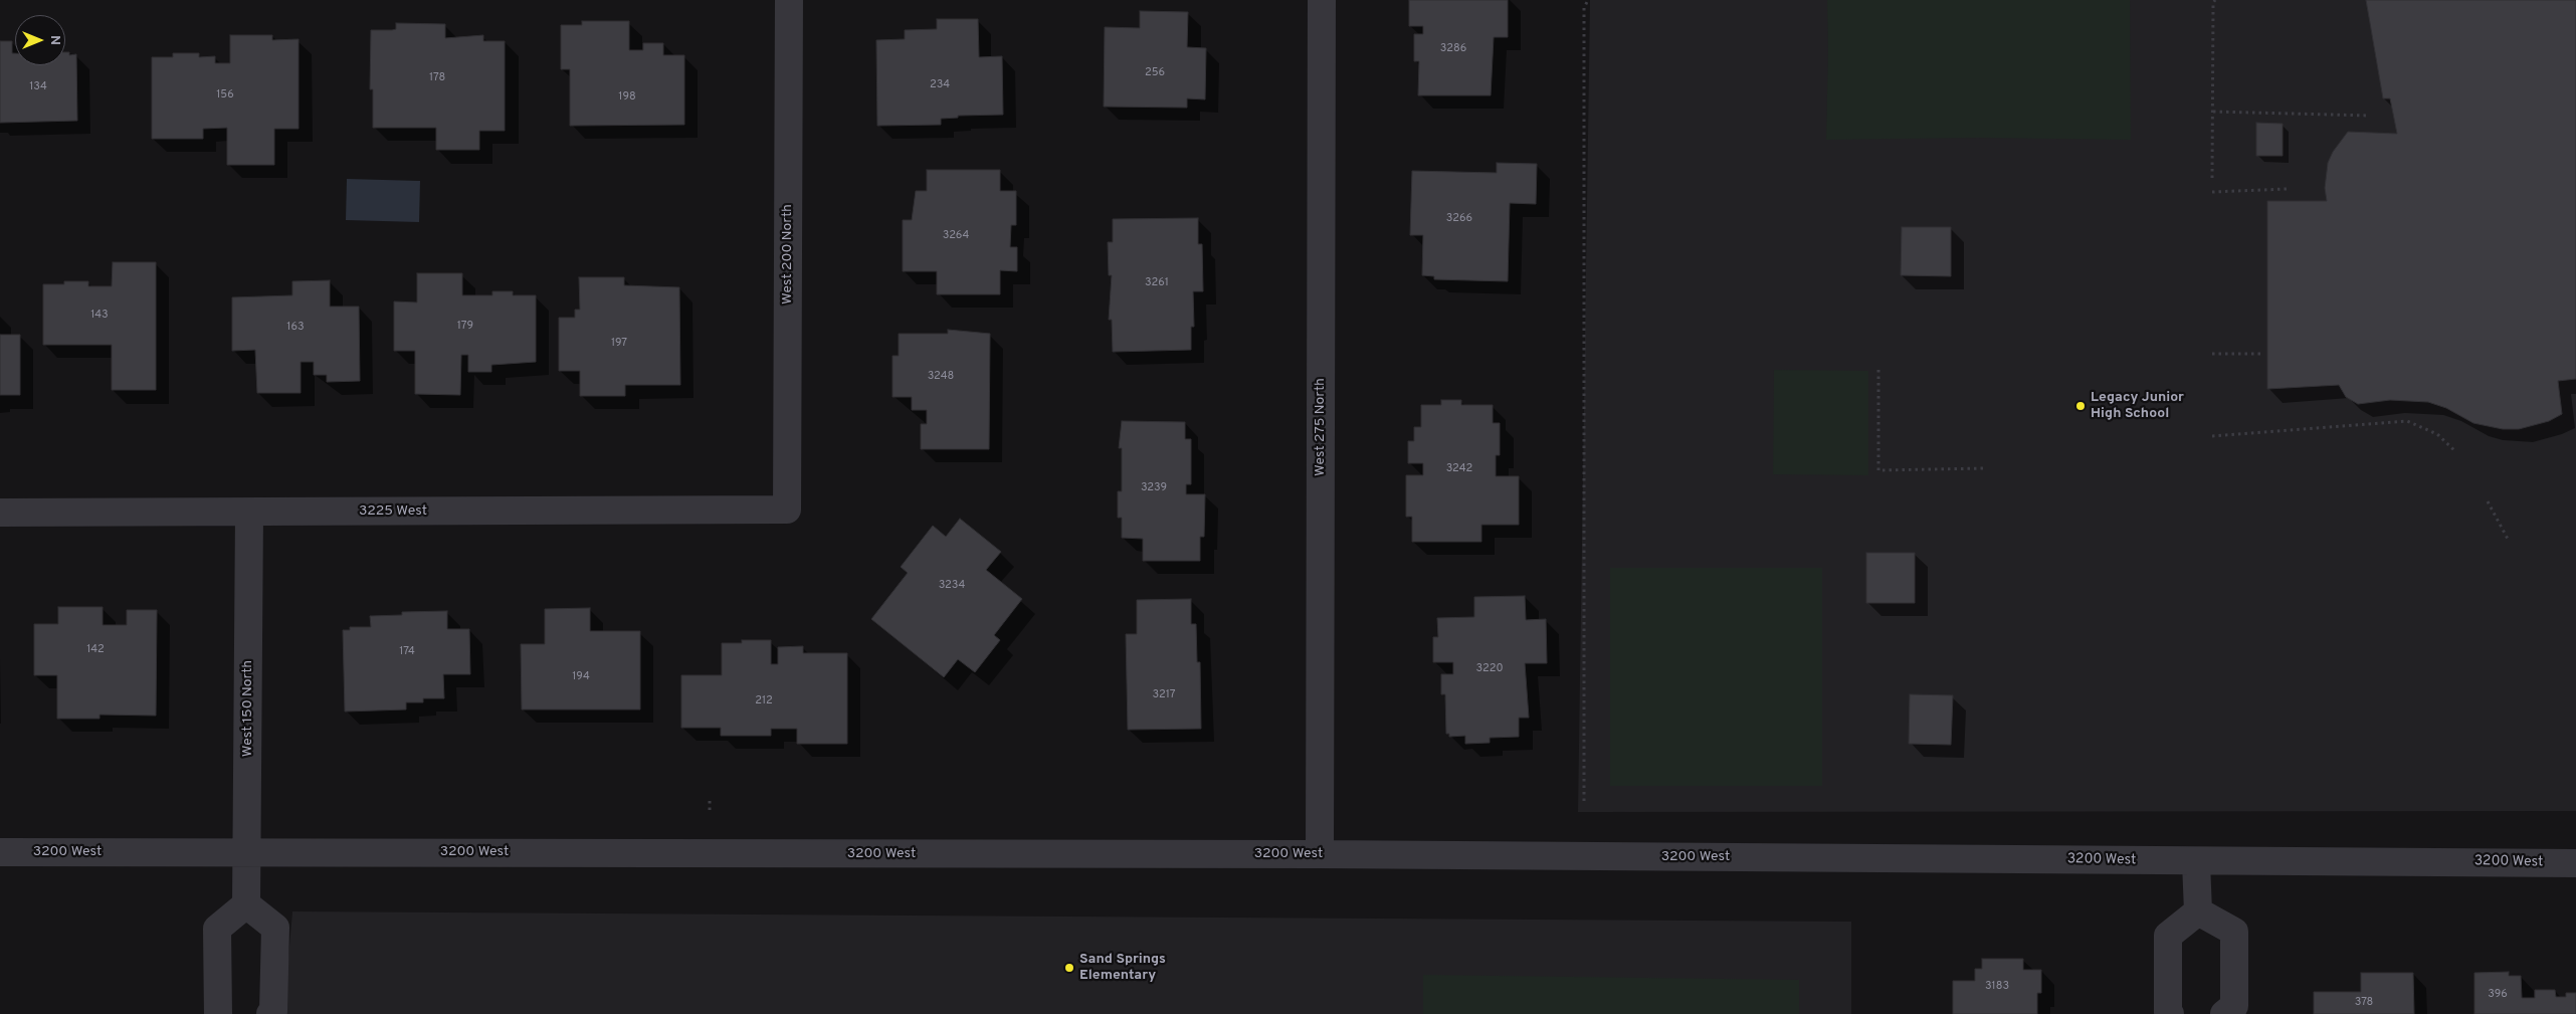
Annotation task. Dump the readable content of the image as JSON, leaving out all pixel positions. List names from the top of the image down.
{
  "streets": {
    "street": [
      "West 200 North",
      "West 275 North",
      "3225 West",
      "West 150 North",
      "3200 West"
    ]
  },
  "crossings": [
    ["West 200 North", "3225 West"],
    ["West 275 North", "3200 West"],
    ["3225 West", "West 150 North"],
    ["West 150 North", "3200 West"]
  ],
  "places": ["Legacy Junior High School", "Sand Springs Elementary"],
  "house_numbers": [
    "3286",
    "256",
    "178",
    "234",
    "134",
    "156",
    "198",
    "3266",
    "3264",
    "3261",
    "143",
    "179",
    "163",
    "197",
    "3248",
    "3242",
    "3239",
    "3234",
    "142",
    "174",
    "3220",
    "194",
    "3217",
    "212",
    "3183",
    "396",
    "378"
  ],
  "north": "right"
}
